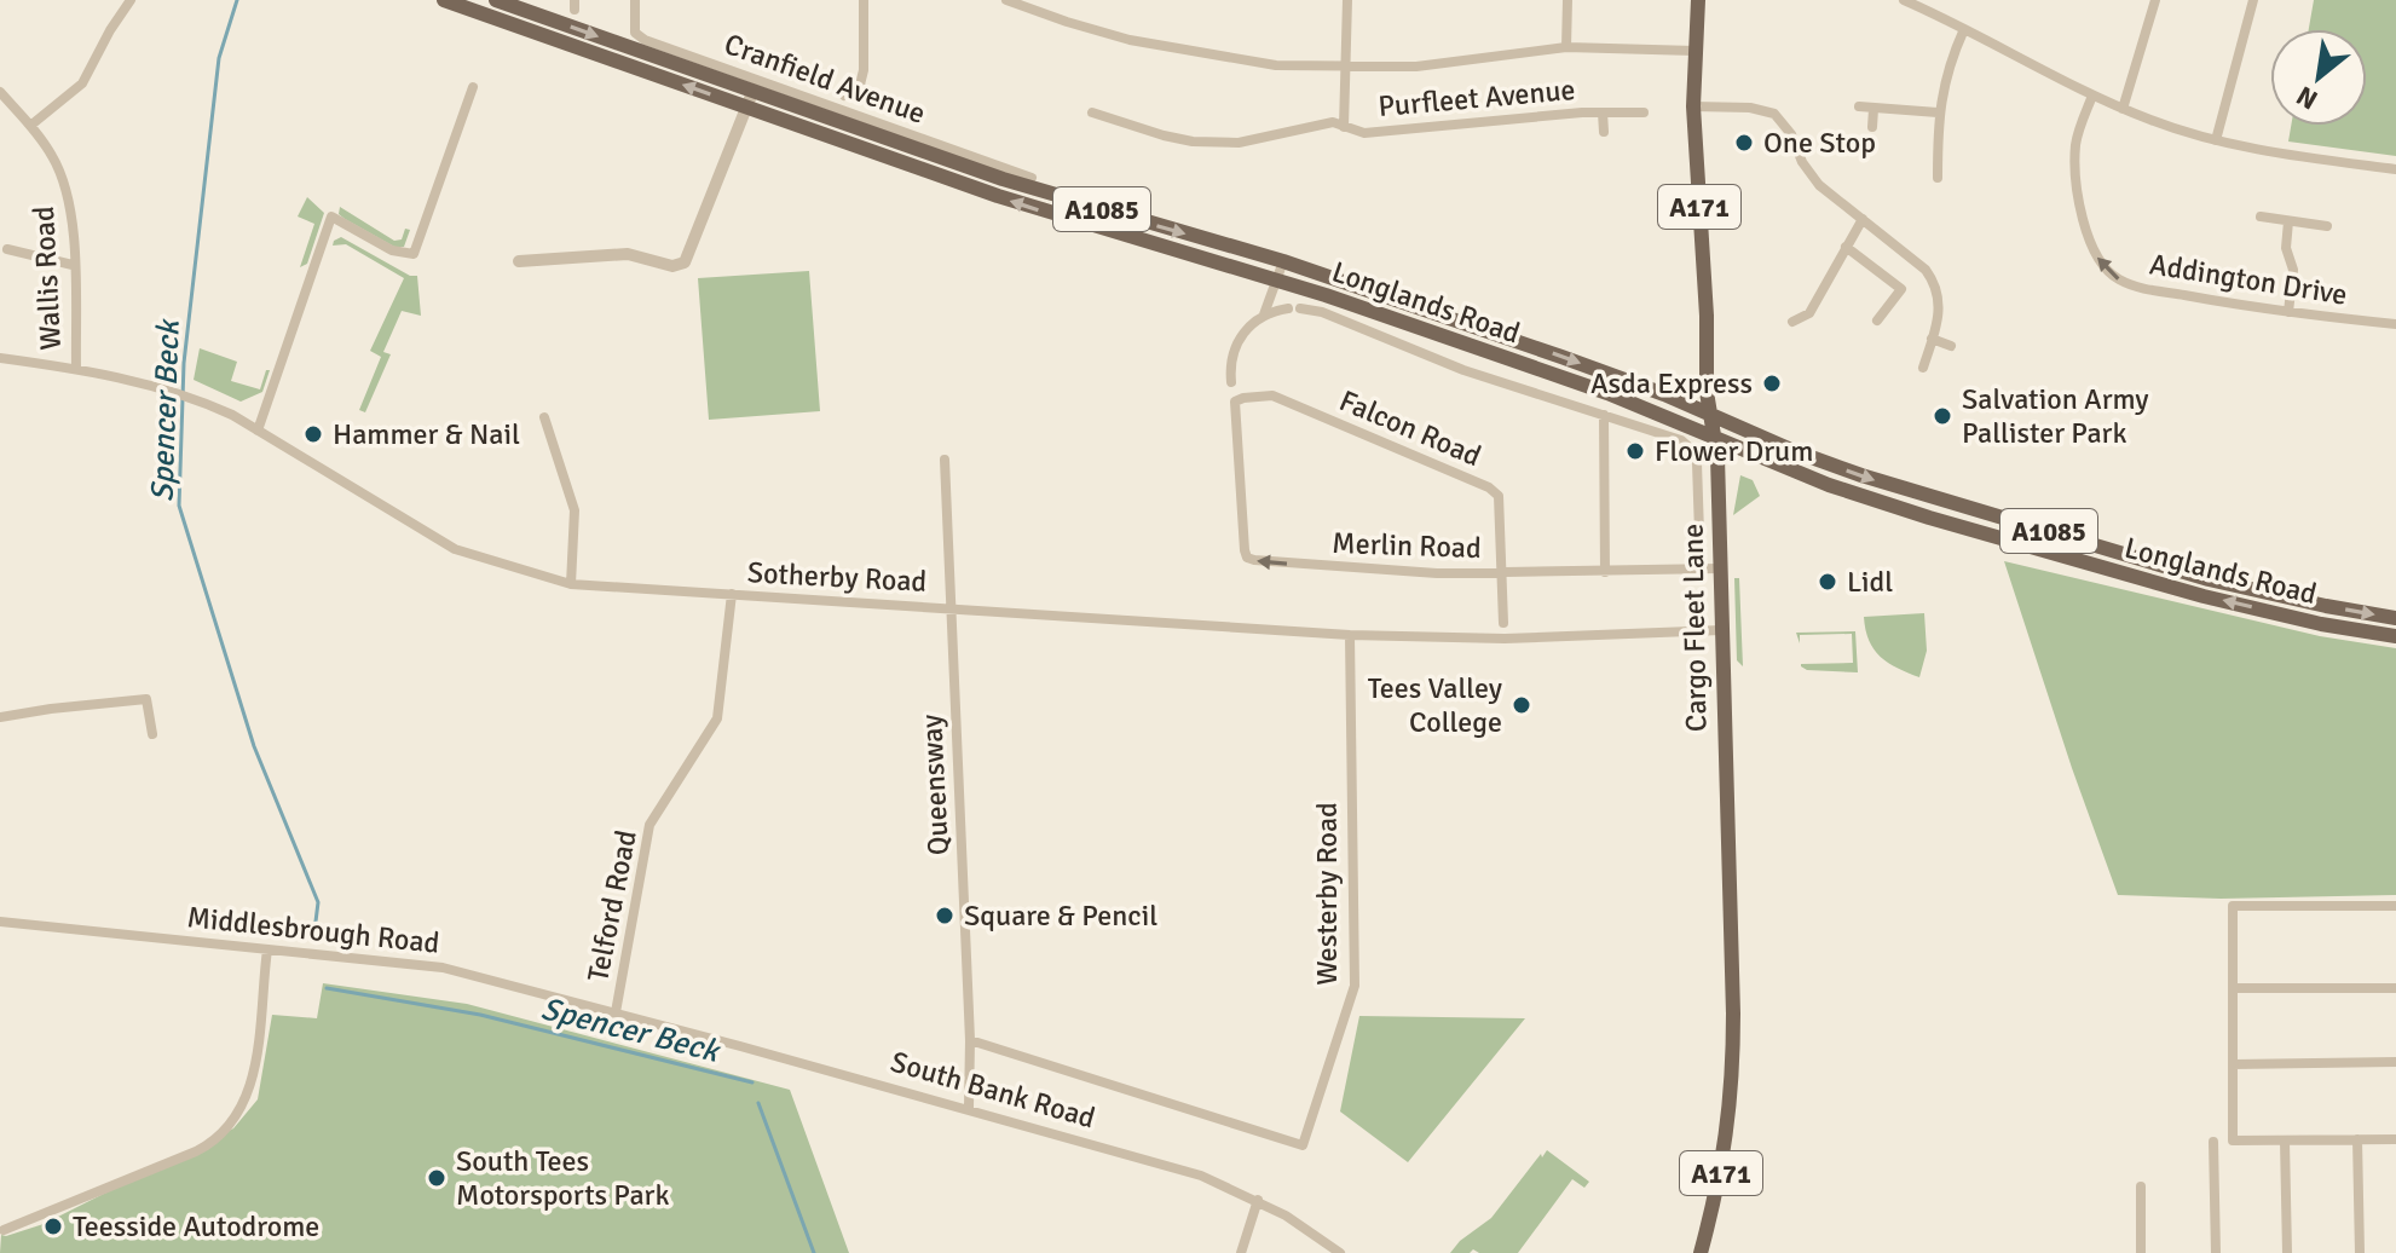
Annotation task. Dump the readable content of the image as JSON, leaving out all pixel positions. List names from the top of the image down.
{
  "streets": {
    "main road": [
      "A171",
      "A1085",
      "Longlands Road",
      "Cargo Fleet Lane"
    ],
    "street": [
      "Cranfield Avenue",
      "Purfleet Avenue",
      "Wallis Road",
      "Addington Drive",
      "Falcon Road",
      "Merlin Road",
      "Sotherby Road",
      "Queensway",
      "Westerby Road",
      "Telford Road",
      "Middlesbrough Road",
      "South Bank Road"
    ]
  },
  "crossings": [
    ["Wallis Road", "Sotherby Road"],
    ["Longlands Road", "Cargo Fleet Lane"],
    ["Falcon Road", "Merlin Road"],
    ["Merlin Road", "Cargo Fleet Lane"],
    ["Sotherby Road", "Cargo Fleet Lane"],
    ["Sotherby Road", "Queensway"],
    ["Sotherby Road", "Westerby Road"],
    ["Sotherby Road", "Telford Road"],
    ["Queensway", "Westerby Road"],
    ["Queensway", "South Bank Road"],
    ["Telford Road", "Middlesbrough Road"],
    ["Telford Road", "South Bank Road"],
    ["Middlesbrough Road", "South Bank Road"]
  ],
  "water": ["Spencer Beck"],
  "places": [
    "One Stop",
    "Asda Express",
    "Salvation Army Pallister Park",
    "Hammer & Nail",
    "Flower Drum",
    "Lidl",
    "Tees Valley College",
    "Square & Pencil",
    "South Tees Motorsports Park",
    "Teesside Autodrome"
  ],
  "north": "bottom left"
}
